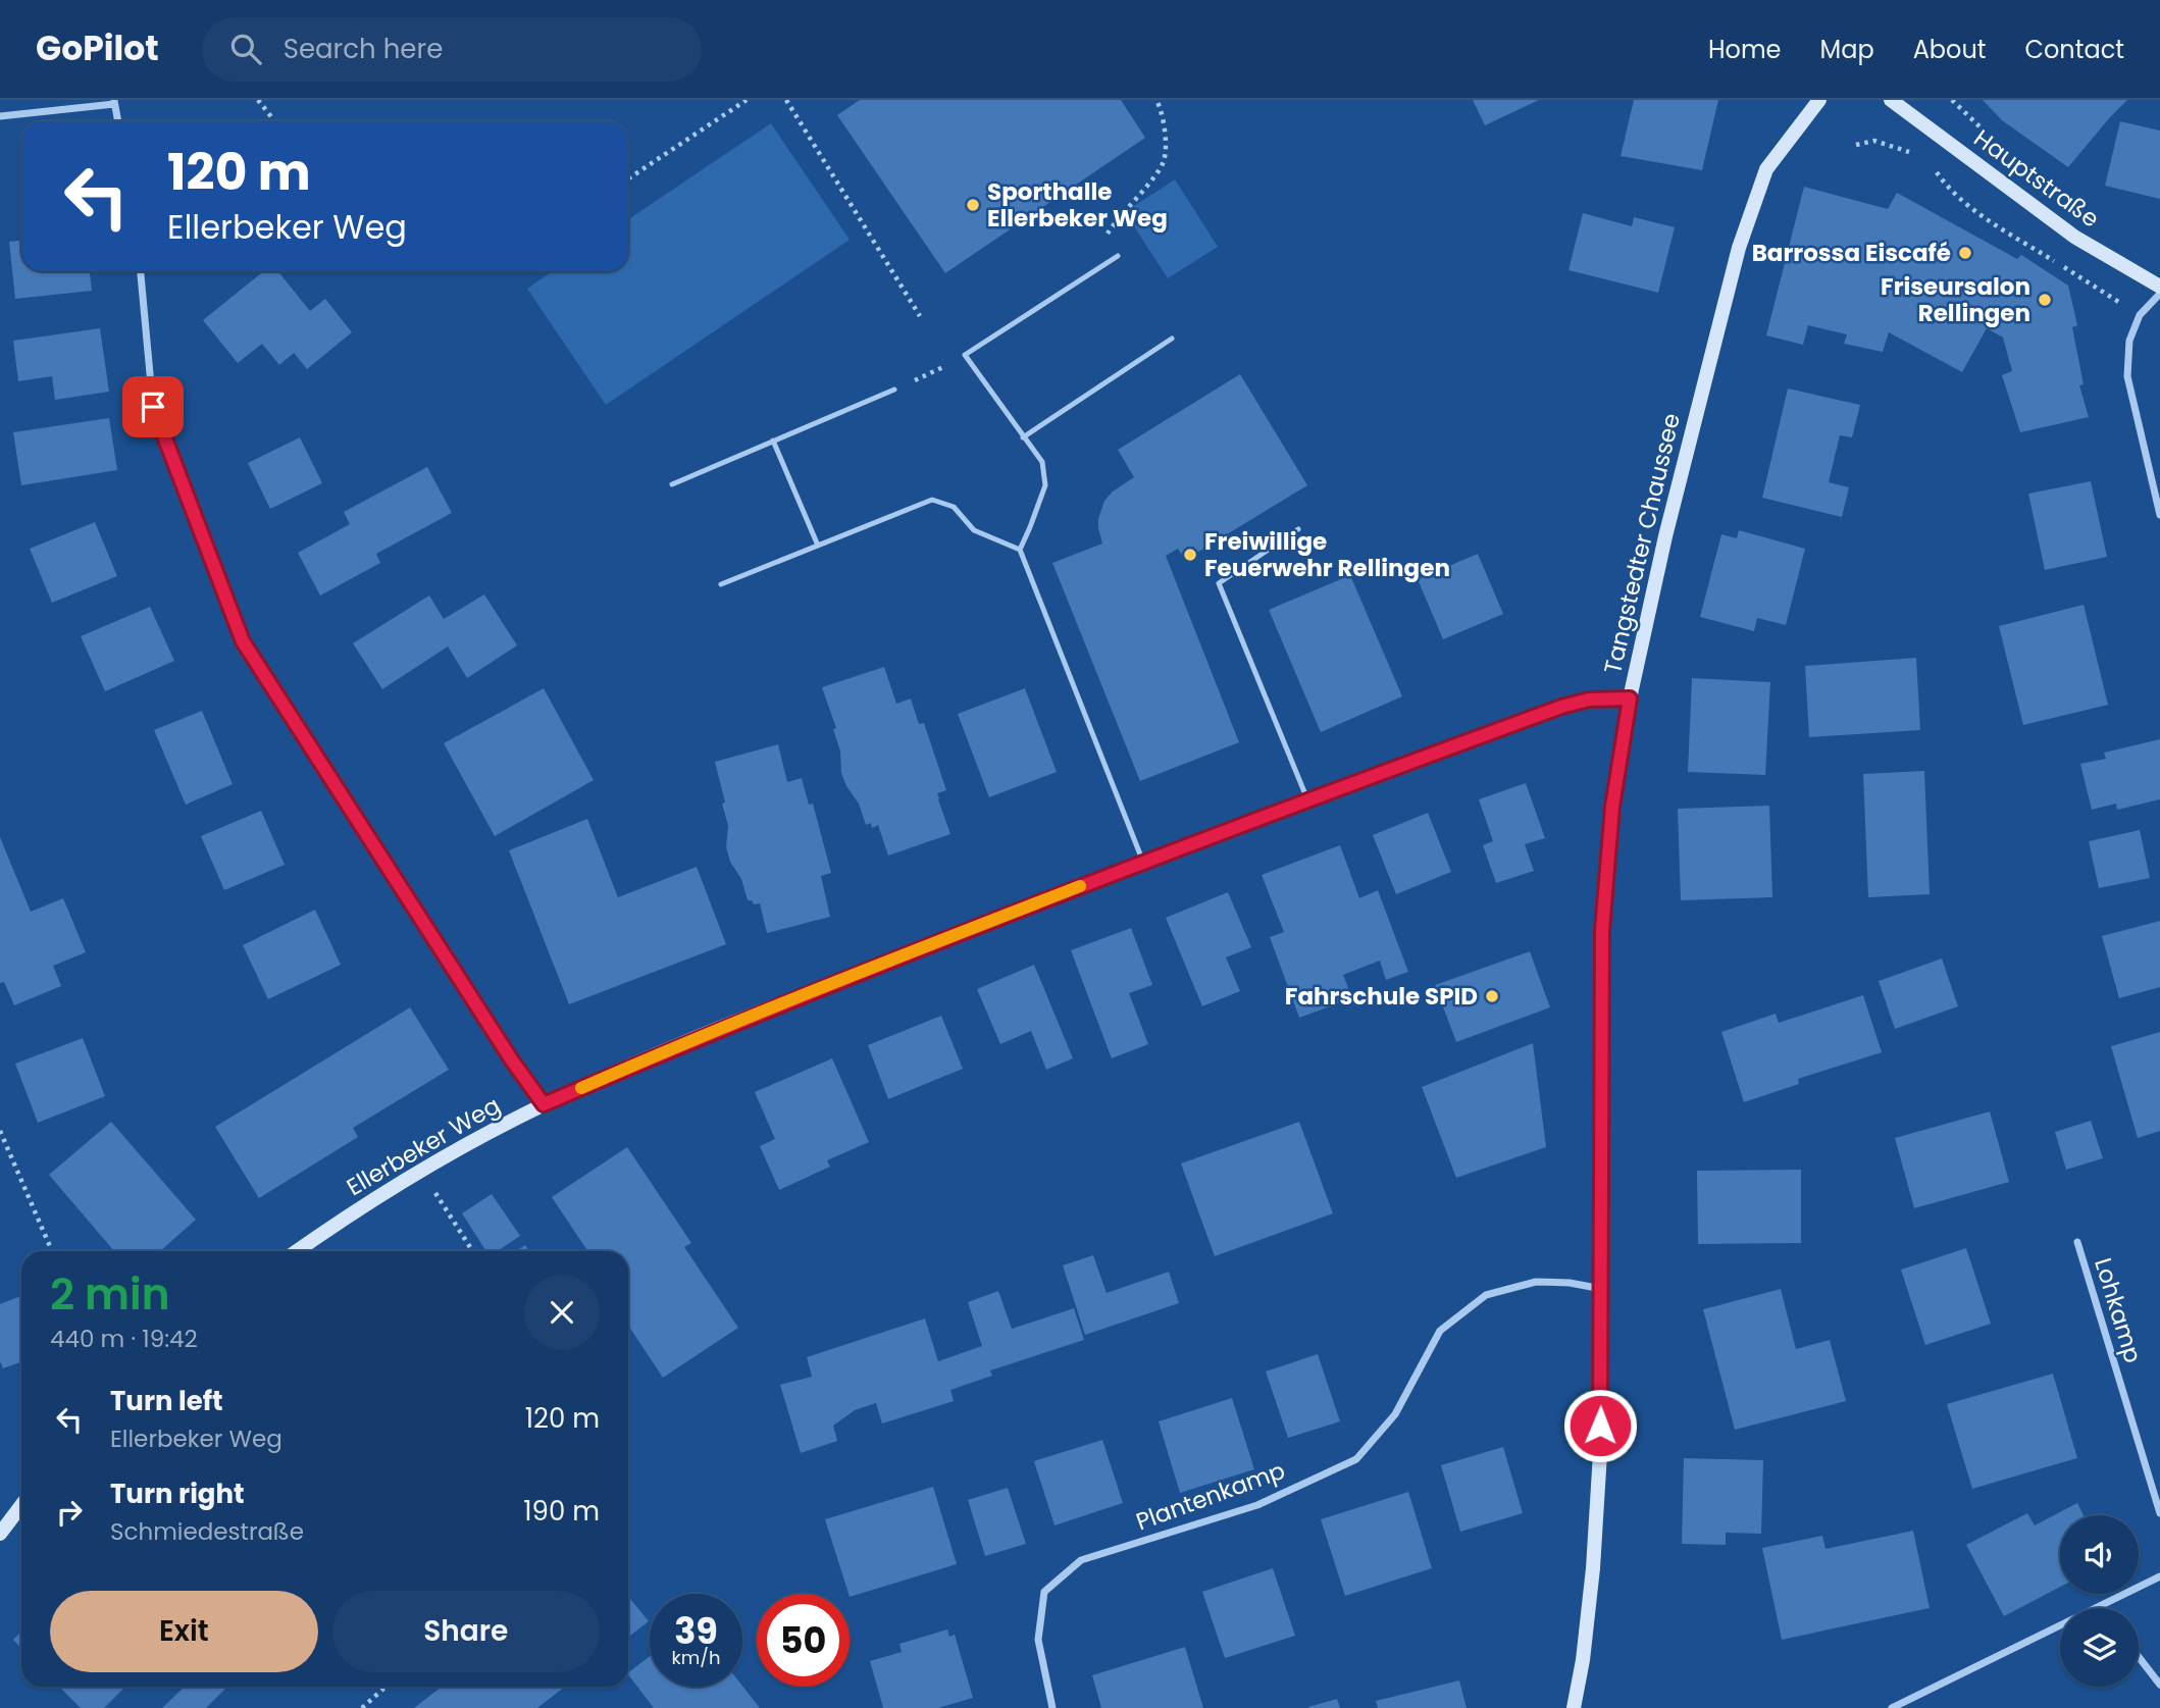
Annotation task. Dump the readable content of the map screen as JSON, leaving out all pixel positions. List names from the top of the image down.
{
  "streets": {
    "main road": ["Hauptstraße", "Tangstedter Chaussee", "Ellerbeker Weg"],
    "street": ["Lohkamp", "Plantenkamp"]
  },
  "crossings": [
    ["Tangstedter Chaussee", "Ellerbeker Weg"],
    ["Tangstedter Chaussee", "Plantenkamp"]
  ],
  "places": [
    "Sporthalle Ellerbeker Weg",
    "Barrossa Eiscafé",
    "Friseursalon Rellingen",
    "Freiwillige Feuerwehr Rellingen",
    "Fahrschule SPID"
  ],
  "page": {
    "header": "GoPilot",
    "search": "Search here",
    "nav": [
      "Home",
      "Map",
      "About",
      "Contact"
    ],
    "turn": ["120 m", "Ellerbeker Weg"],
    "heading": ["2 min", "440 m · 19:42"],
    "list": [
      {
        "name": "Turn left",
        "note": "Ellerbeker Weg",
        "value": "120 m"
      },
      {
        "name": "Turn right",
        "note": "Schmiedestraße",
        "value": "190 m"
      }
    ],
    "buttons": ["Exit", "Share"],
    "speed": "39 km/h",
    "limit": "50"
  }
}
